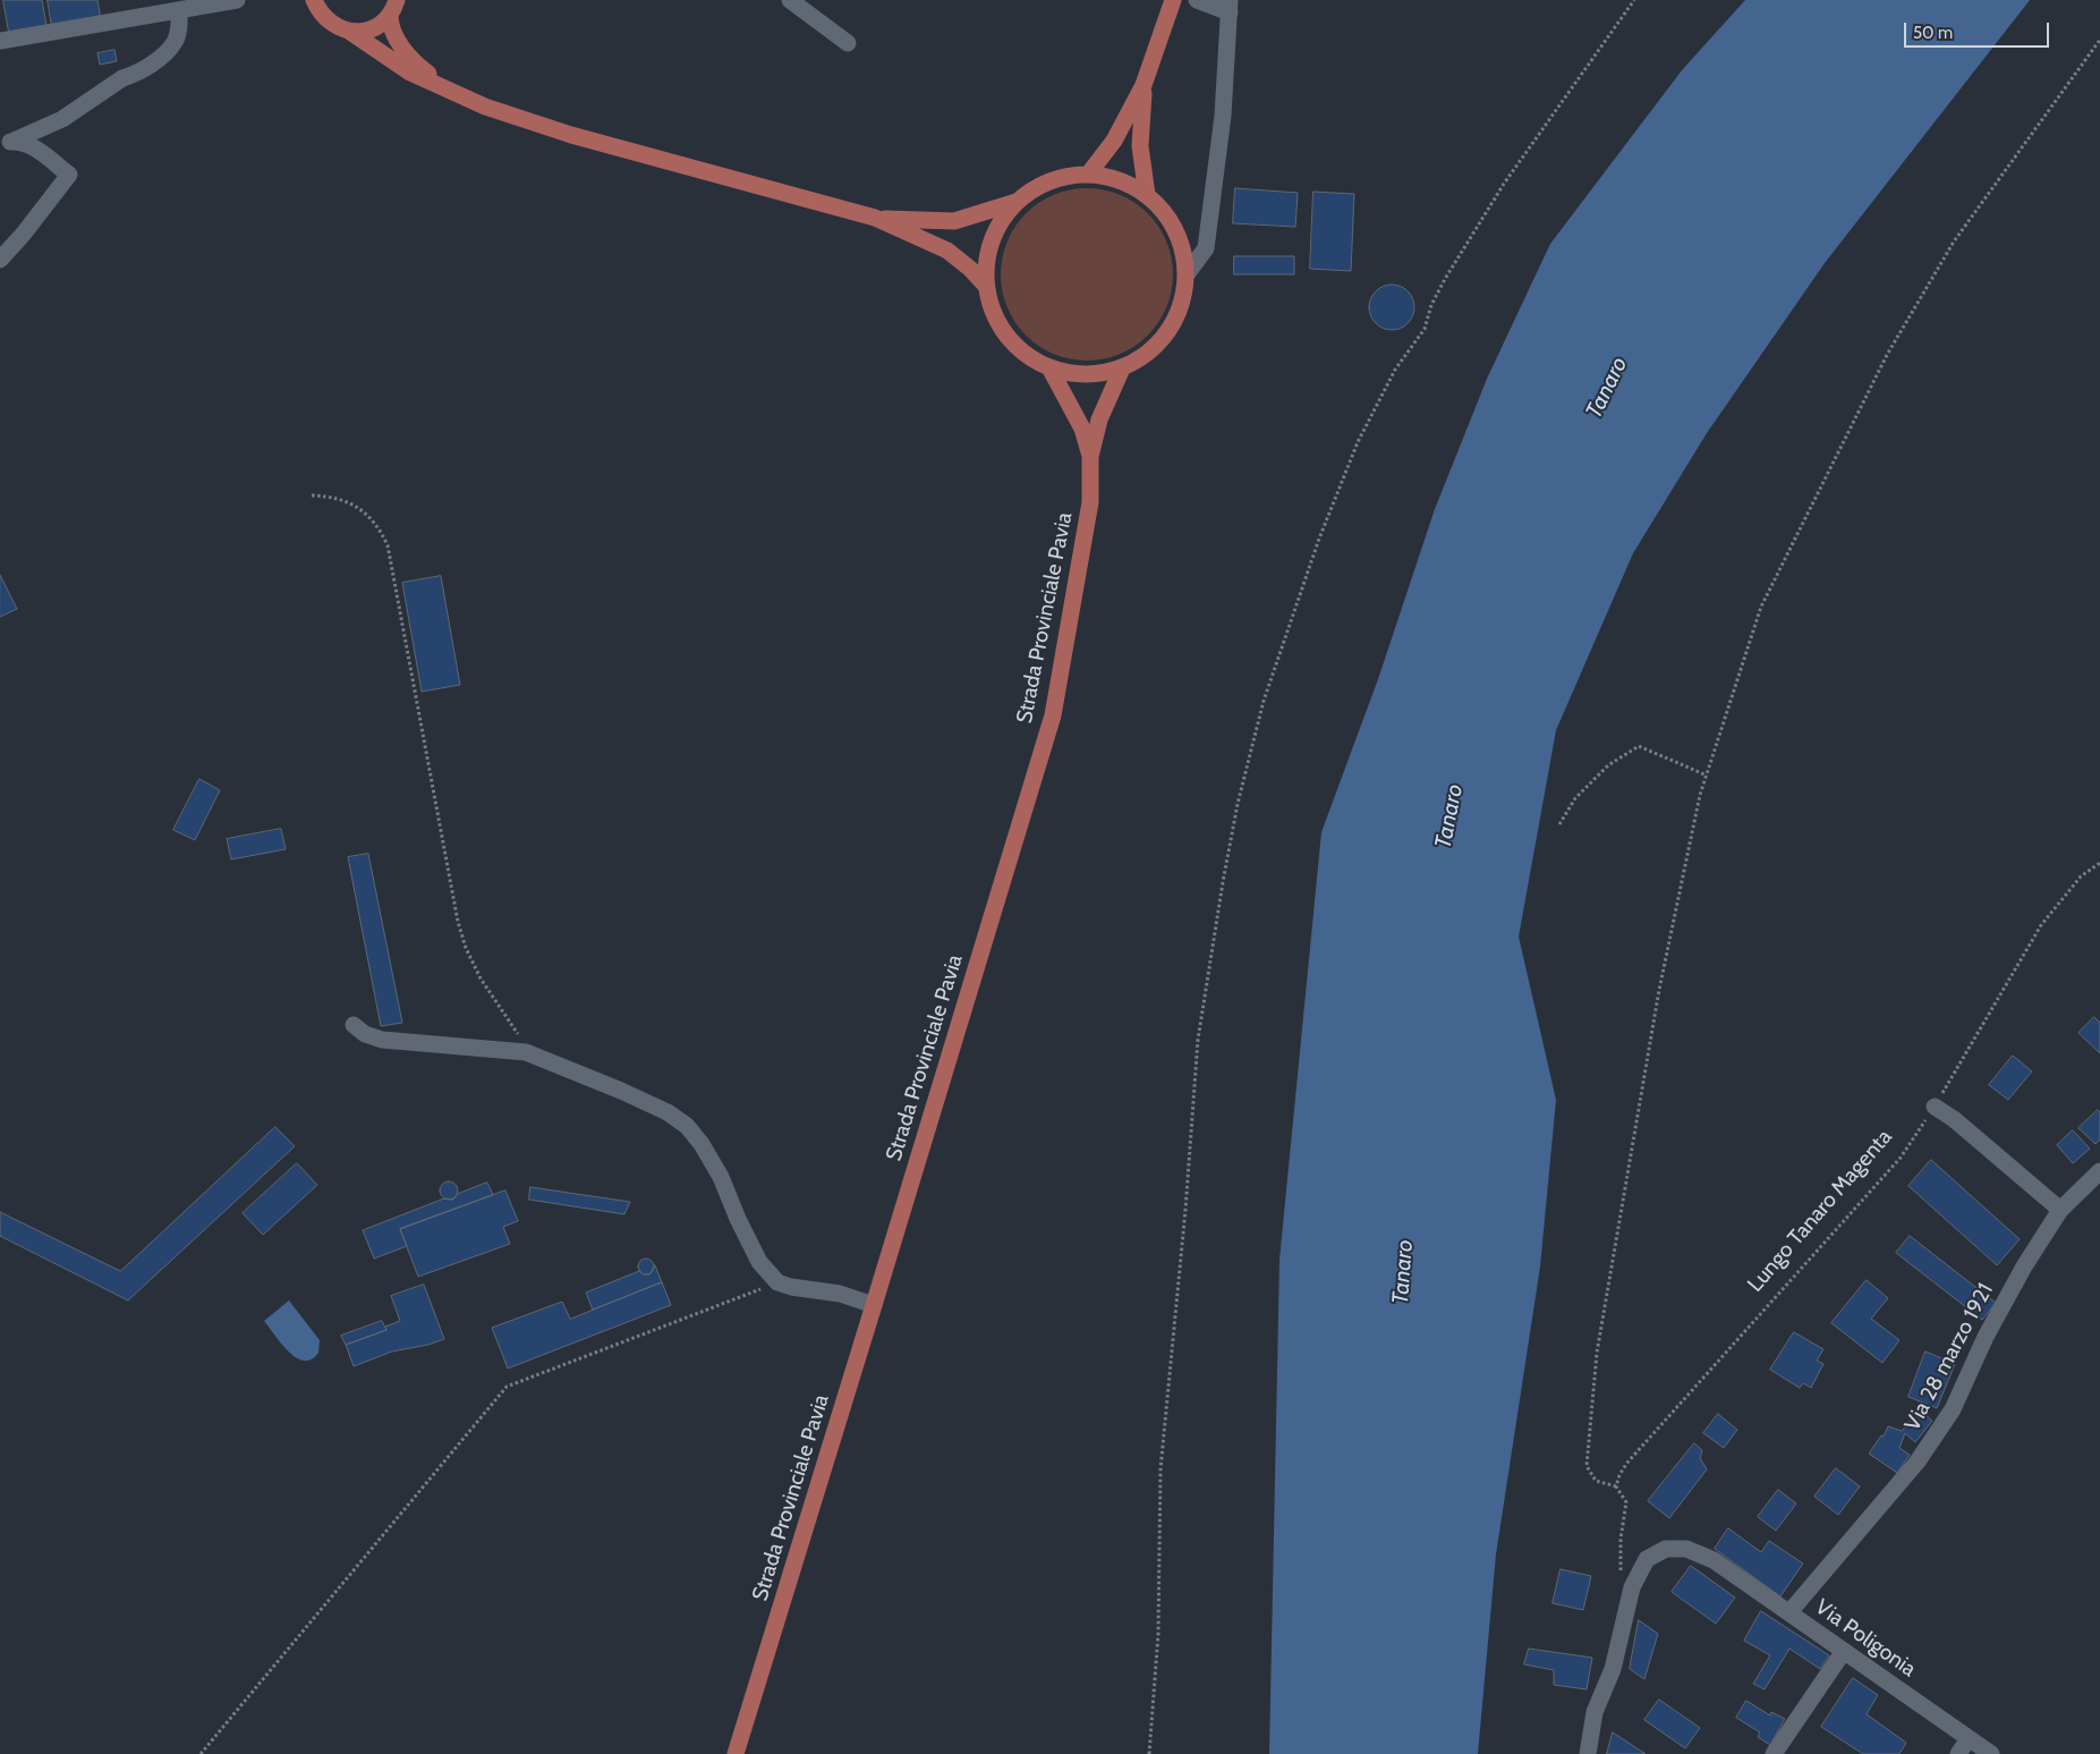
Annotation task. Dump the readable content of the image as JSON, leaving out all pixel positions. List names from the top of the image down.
{
  "streets": {
    "main road": ["Strada Provinciale Pavia"],
    "street": ["Via 28 marzo 1921", "Via Poligonia"],
    "path": ["Lungo Tanaro Magenta"]
  },
  "crossings": [
    ["Via 28 marzo 1921", "Via Poligonia"]
  ],
  "water": ["Tanaro"],
  "scale_bar": "50 m"
}
